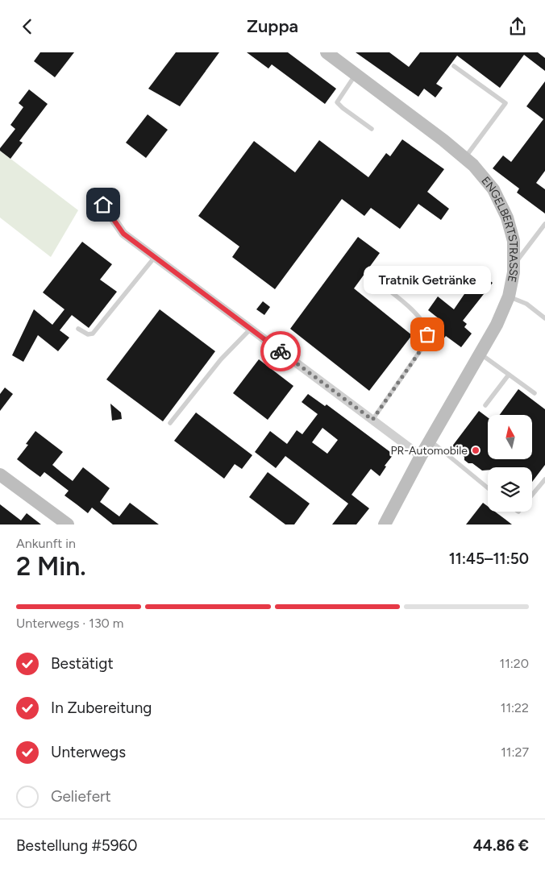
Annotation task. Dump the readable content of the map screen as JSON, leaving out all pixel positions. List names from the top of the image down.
{
  "streets": {
    "street": ["ENGELBERTSTRASSE"]
  },
  "places": ["Tratnik Getränke", "PR-Automobile"],
  "north": "top",
  "page": {
    "header": "Zuppa",
    "bubble": "Tratnik Getränke",
    "heading": ["2 Min.", "Ankunft in", "11:45–11:50"],
    "panel": ["Bestellung #5960", "44.86 €"],
    "bar": "Unterwegs · 130 m",
    "list": [
      ["Bestätigt", "11:20"],
      ["In Zubereitung", "11:22"],
      ["Unterwegs", "11:27"],
      "Geliefert"
    ]
  }
}
